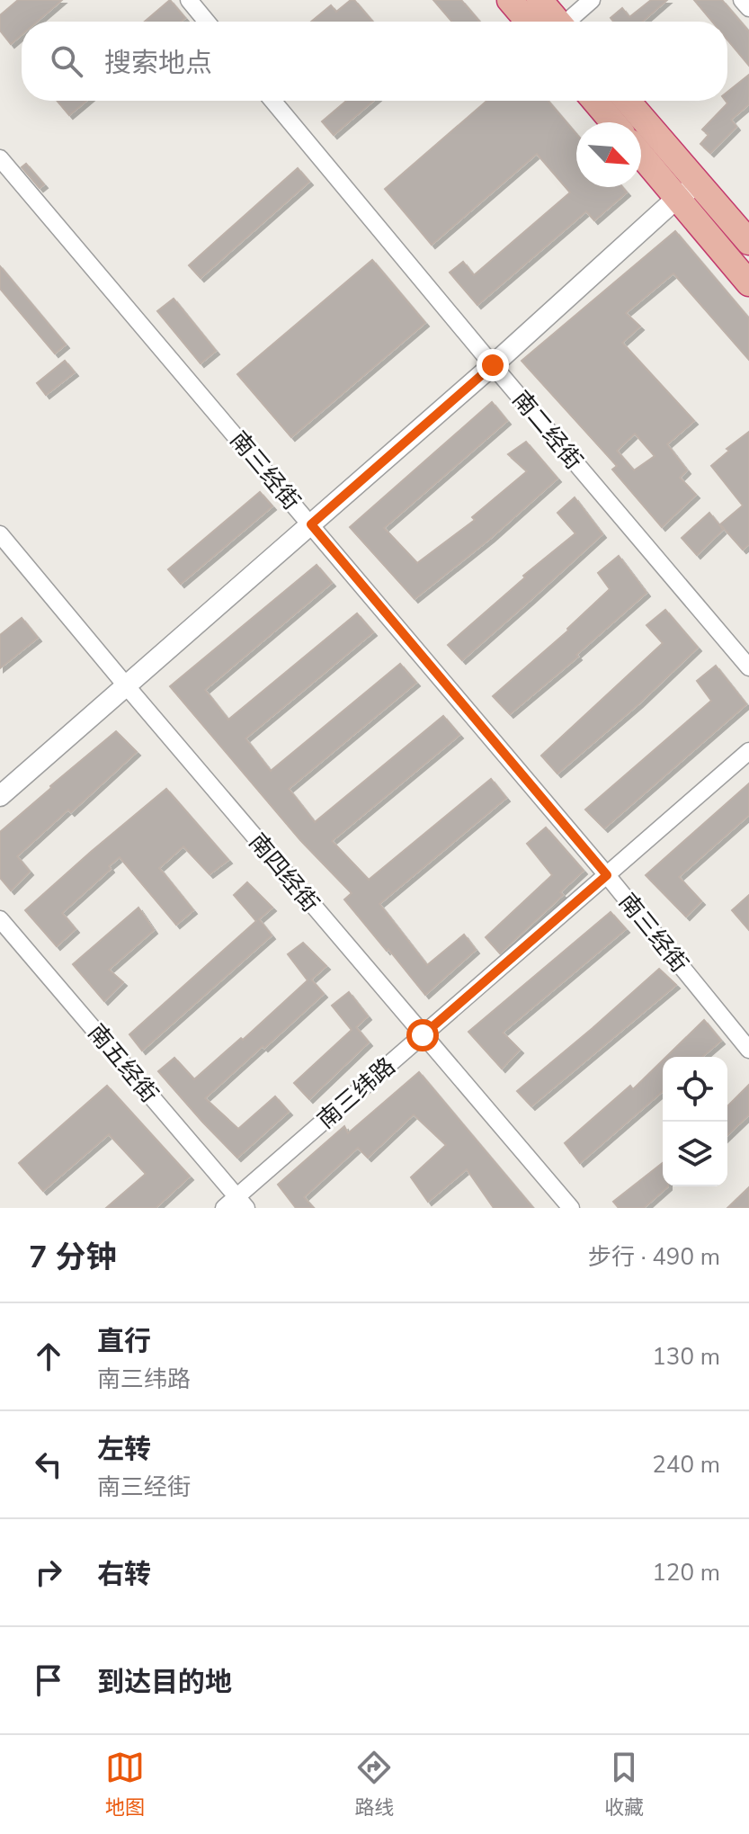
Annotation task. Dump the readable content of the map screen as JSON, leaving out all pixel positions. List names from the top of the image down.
{
  "streets": {
    "street": [
      "南二经街",
      "南三经街",
      "南四经街",
      "南五经街",
      "南三纬路"
    ]
  },
  "crossings": [
    ["南三经街", "南三纬路"],
    ["南四经街", "南三纬路"],
    ["南五经街", "南三纬路"]
  ],
  "north": "bottom right",
  "page": {
    "search": "搜索地点",
    "heading": ["7 分钟", "步行 · 490 m"],
    "list": [
      ["直行", "南三纬路", "130 m"],
      ["左转", "南三经街", "240 m"],
      ["右转", "120 m"],
      "到达目的地"
    ],
    "nav": ["地图", "路线", "收藏"]
  }
}
